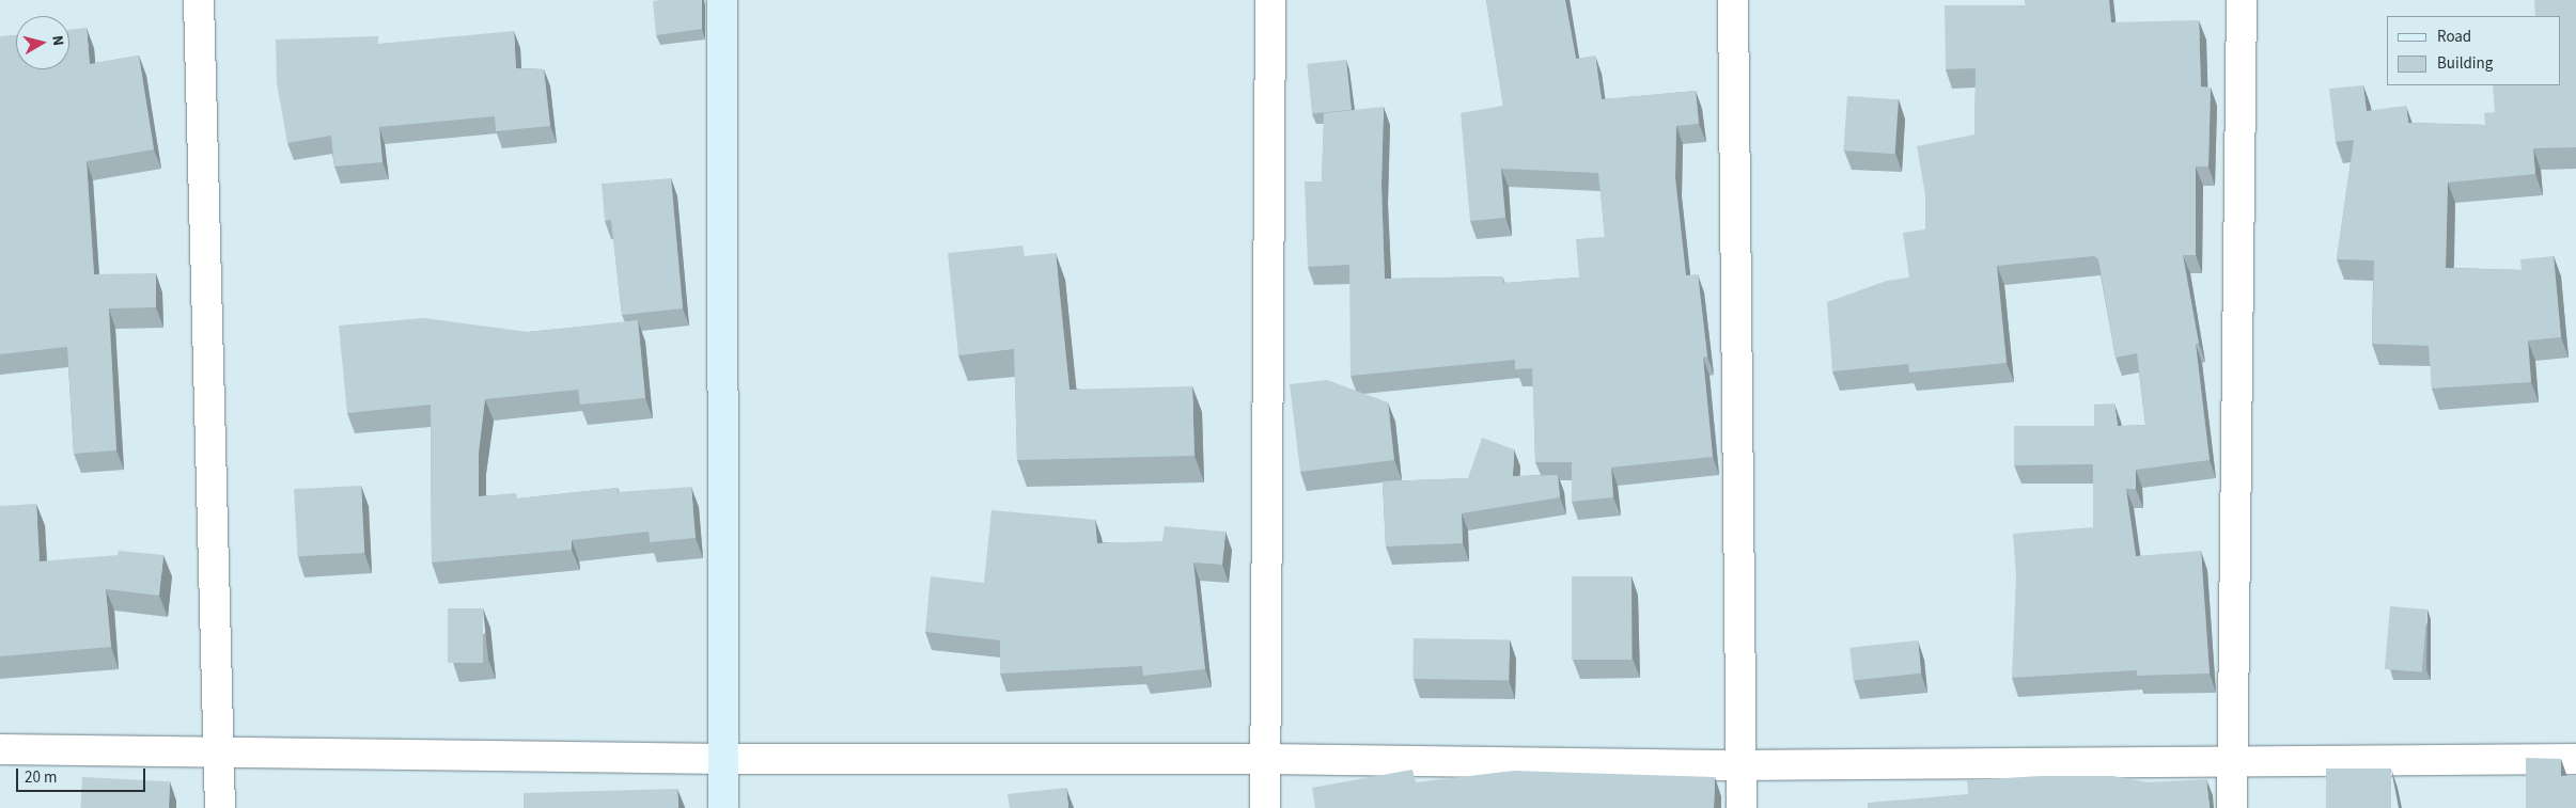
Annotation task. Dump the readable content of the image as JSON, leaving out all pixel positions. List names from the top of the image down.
{
  "legend": ["Road", "Building"],
  "scale_bar": "20 m",
  "north": "right"
}
